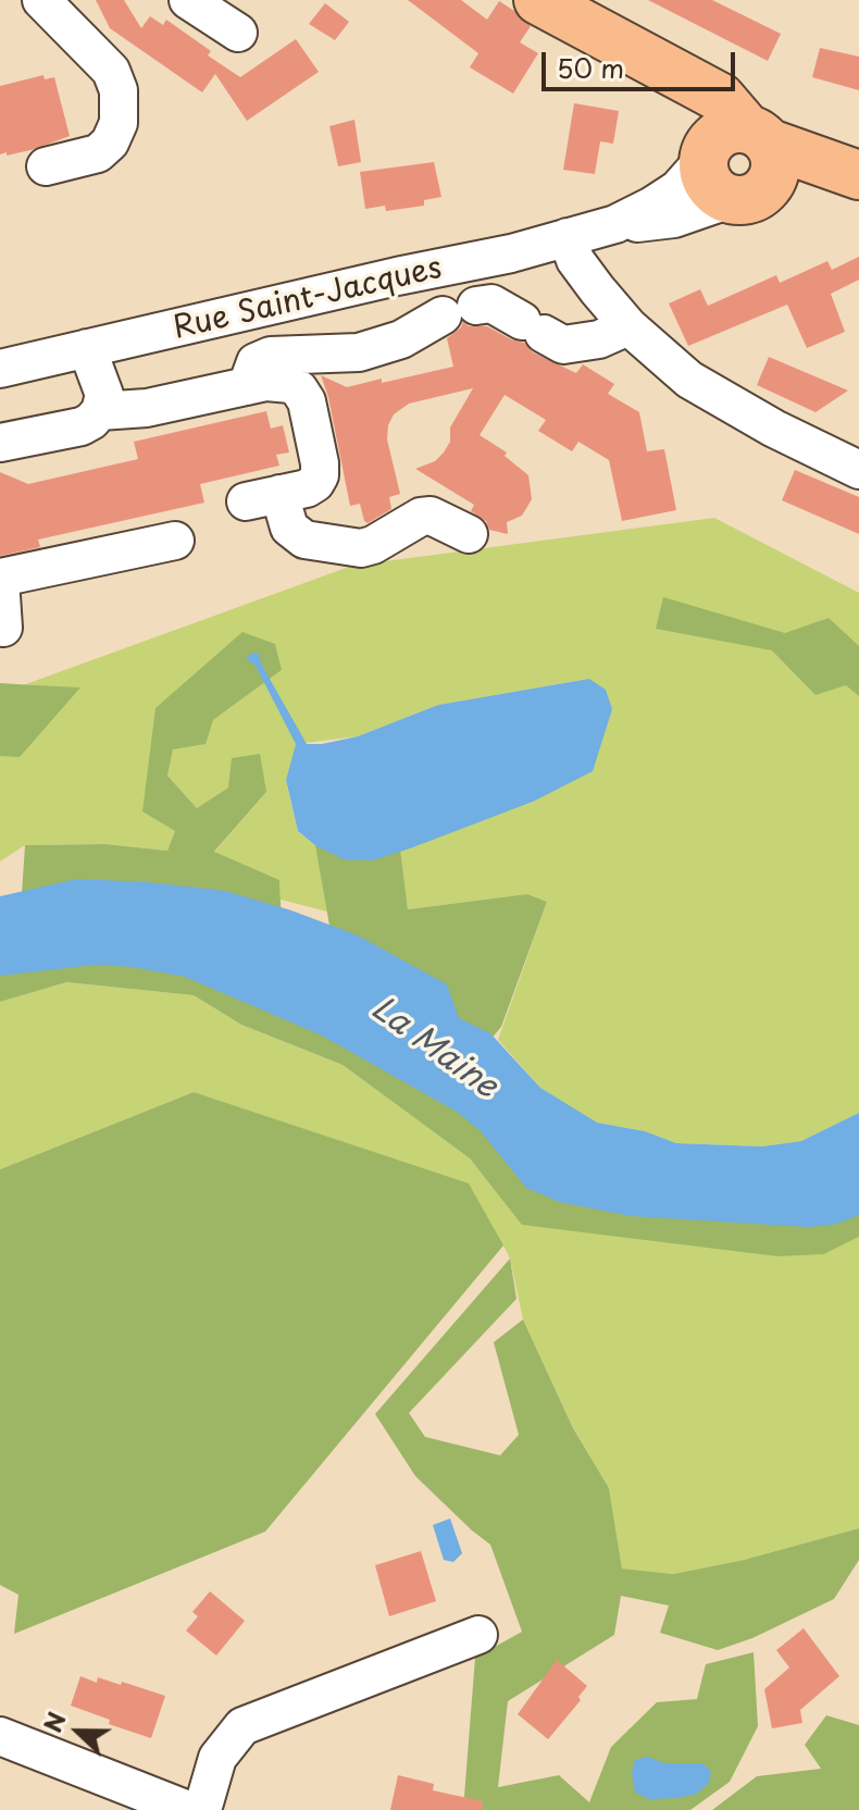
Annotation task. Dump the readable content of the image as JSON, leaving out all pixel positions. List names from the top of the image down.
{
  "streets": {
    "street": ["Rue Saint-Jacques"]
  },
  "water": ["La Maine"],
  "scale_bar": "50 m",
  "north": "left"
}
